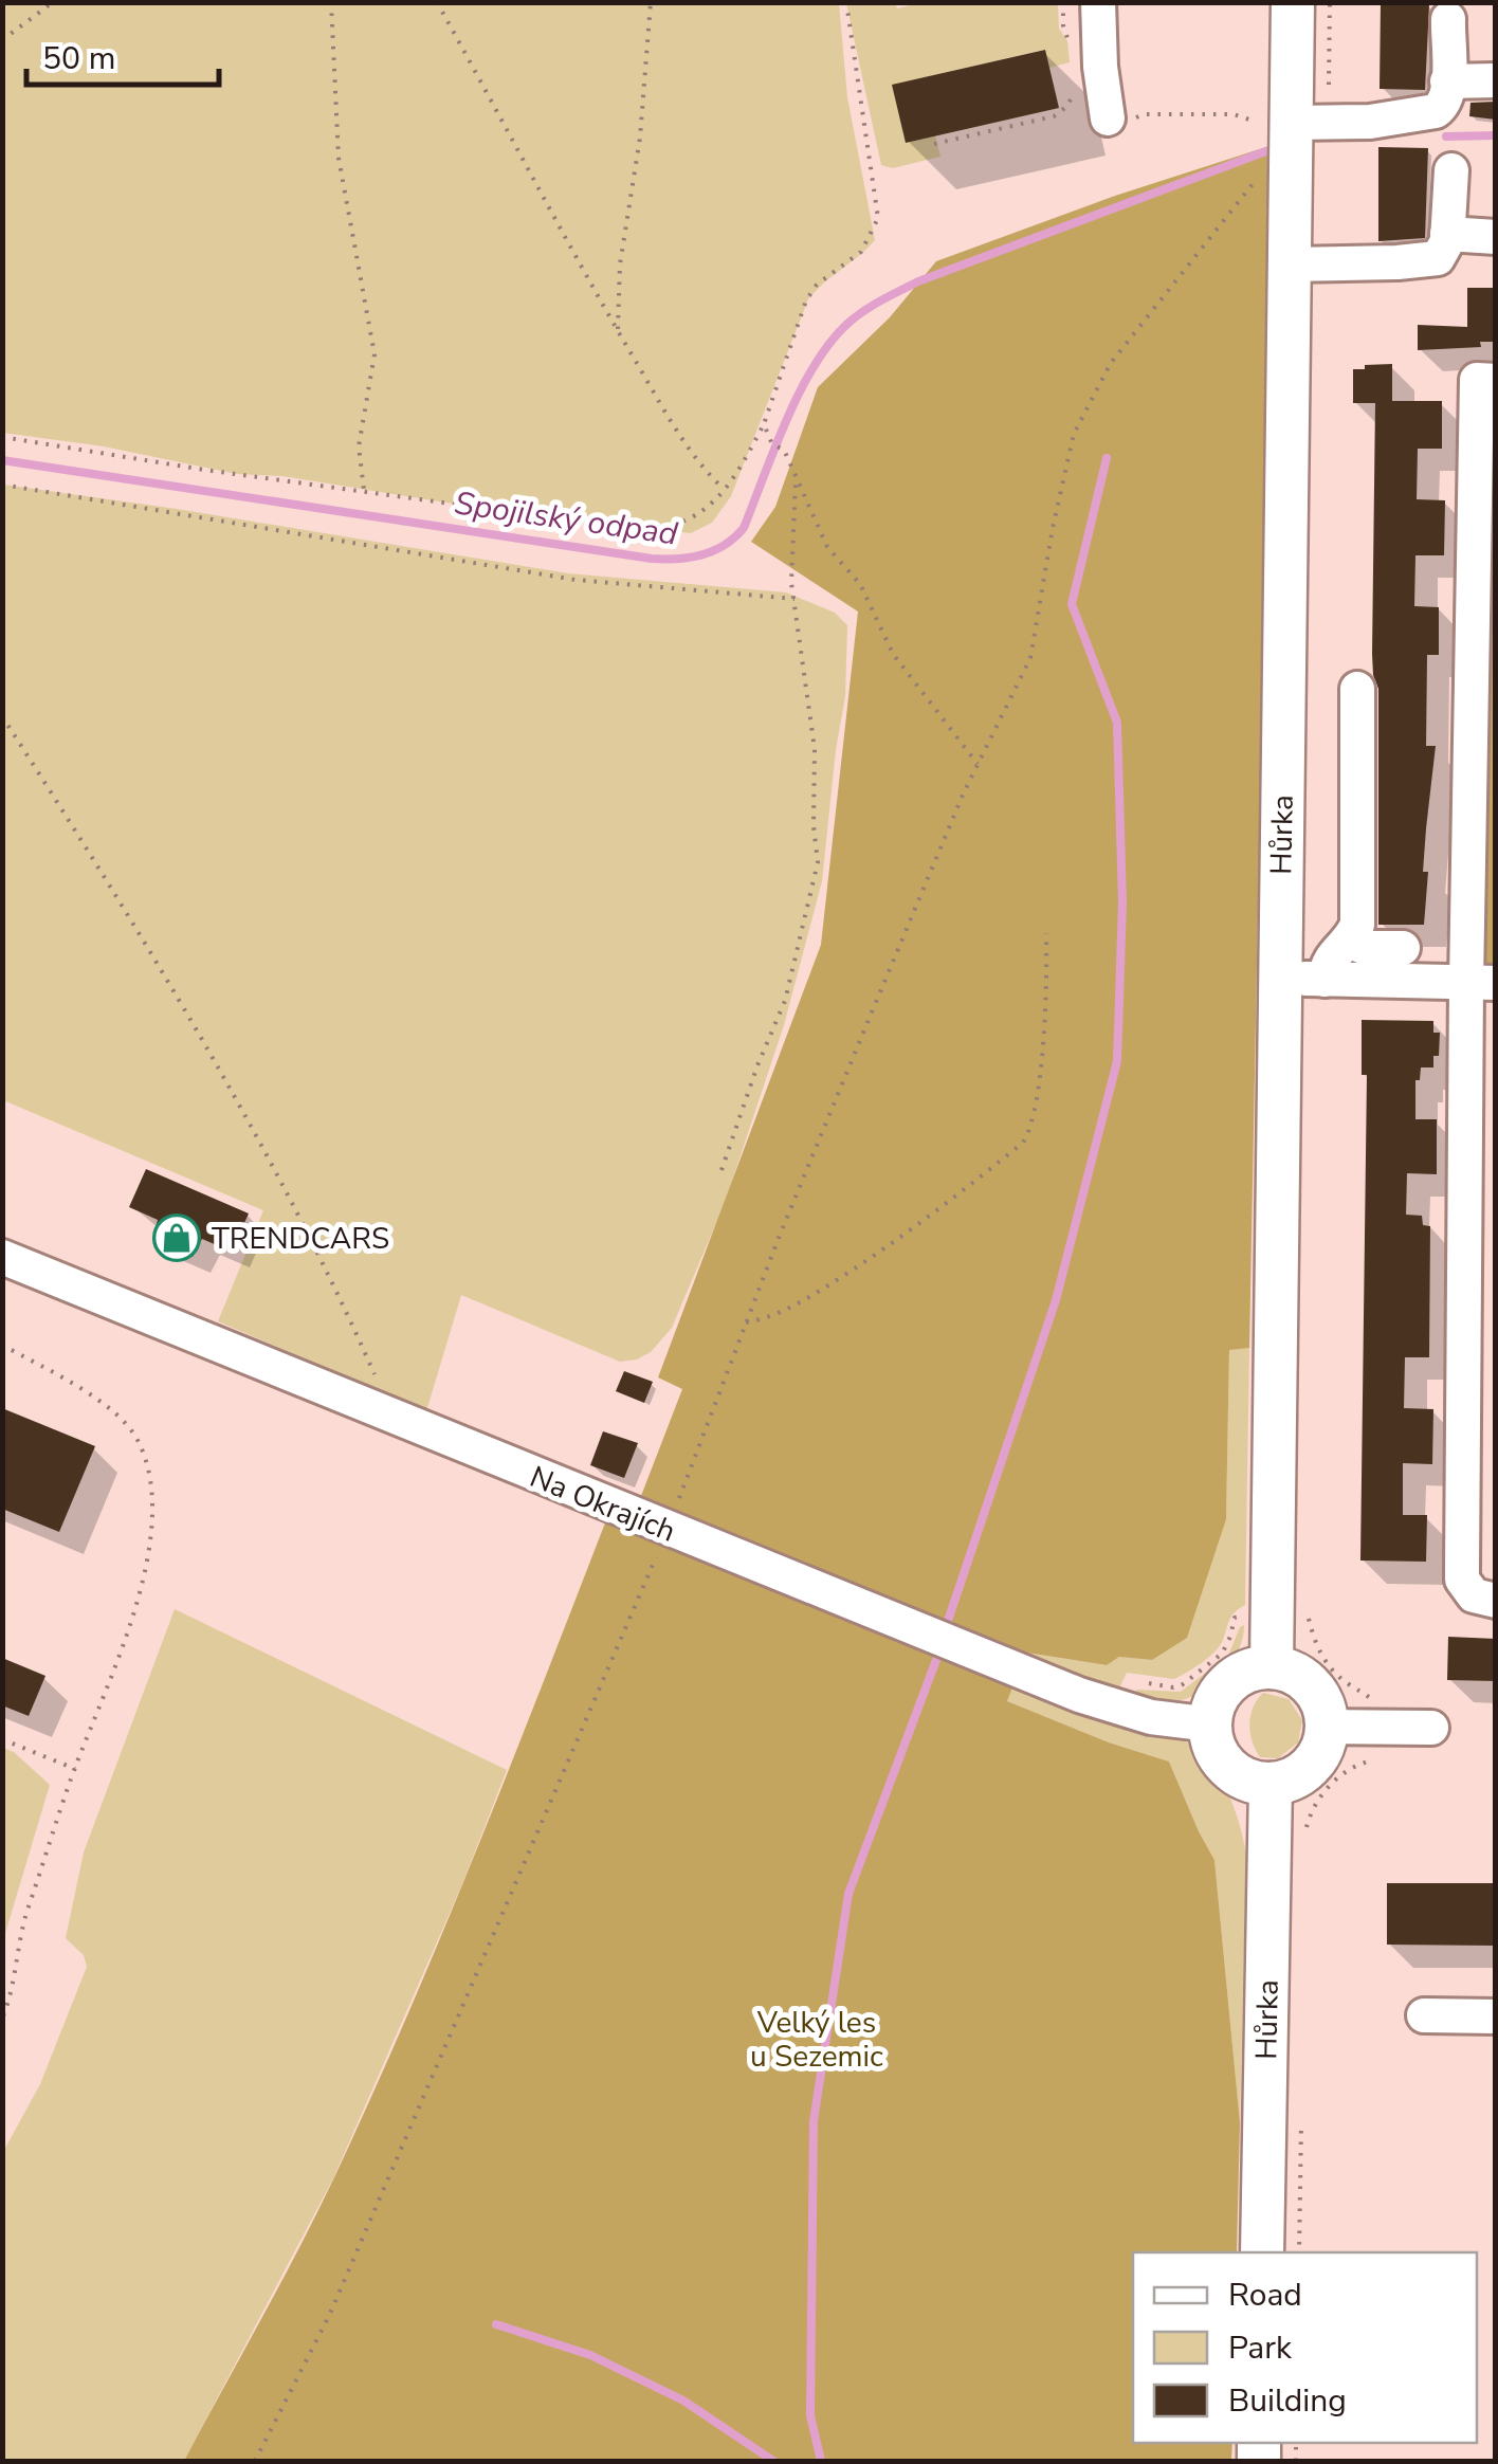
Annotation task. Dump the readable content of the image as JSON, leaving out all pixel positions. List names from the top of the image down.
{
  "streets": {
    "main road": ["Hůrka"],
    "street": ["Na Okrajích"]
  },
  "crossings": [
    ["Hůrka", "Na Okrajích"]
  ],
  "water": ["Spojilský odpad"],
  "parks": ["Velký les u Sezemic"],
  "places": {
    "shop": ["TRENDCARS"]
  },
  "legend": ["Road", "Park", "Building"],
  "scale_bar": "50 m"
}
